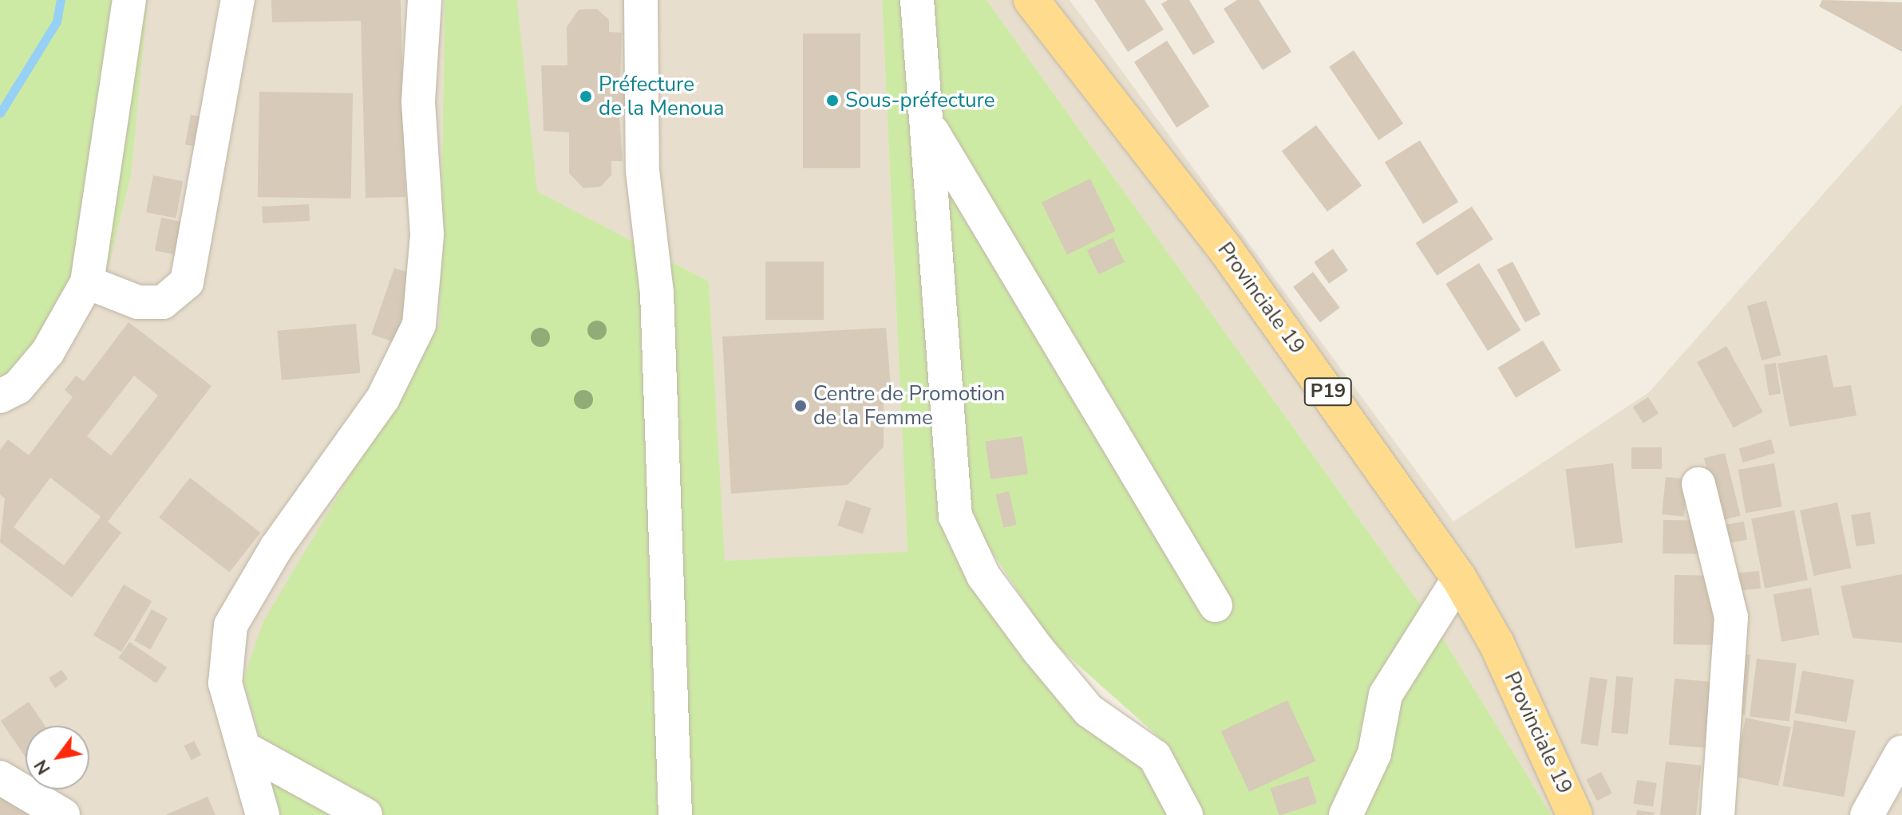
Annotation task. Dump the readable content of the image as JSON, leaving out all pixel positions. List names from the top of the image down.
{
  "streets": {
    "main road": ["Provinciale 19", "P19"]
  },
  "places": ["Préfecture de la Menoua", "Sous-préfecture", "Centre de Promotion de la Femme"],
  "north": "bottom left"
}
